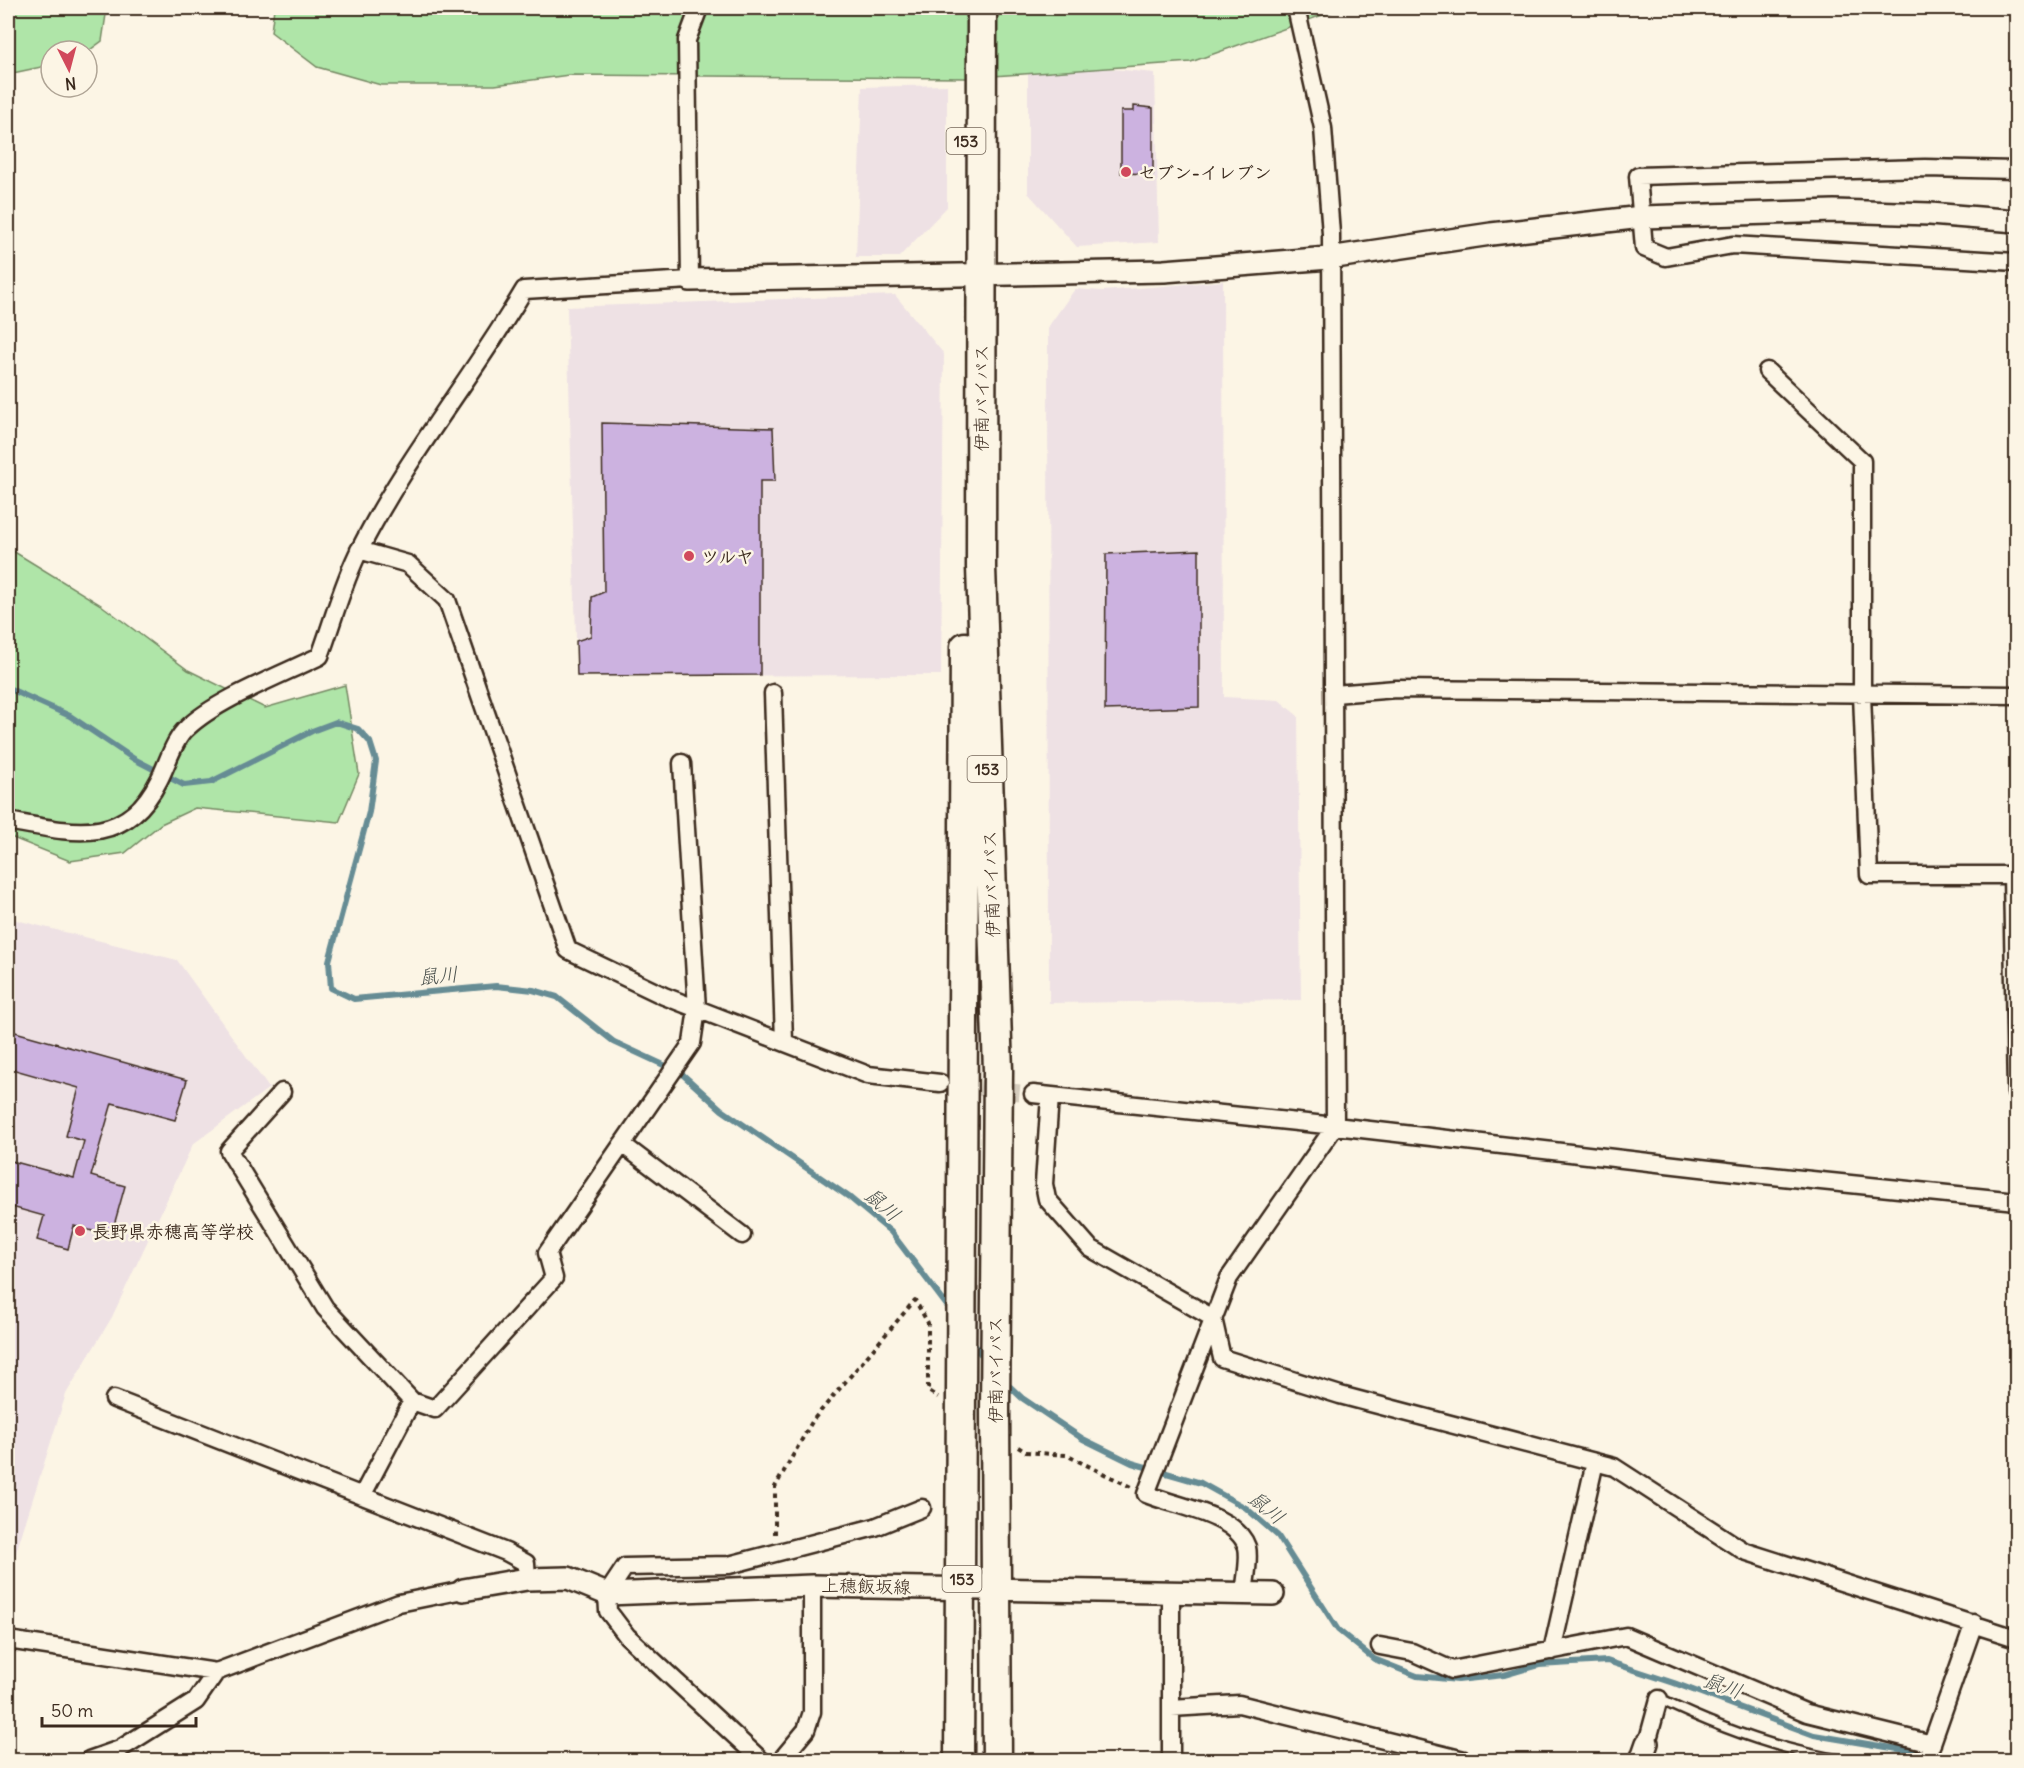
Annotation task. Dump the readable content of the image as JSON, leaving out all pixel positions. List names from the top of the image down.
{
  "streets": {
    "highway": ["153", "伊南バイパス"],
    "street": ["上穂飯坂線"]
  },
  "crossings": [
    ["伊南バイパス", "上穂飯坂線"]
  ],
  "water": ["鼠川"],
  "places": ["セブン-イレブン", "ツルヤ", "長野県赤穂高等学校"],
  "scale_bar": "50 m",
  "north": "bottom"
}
